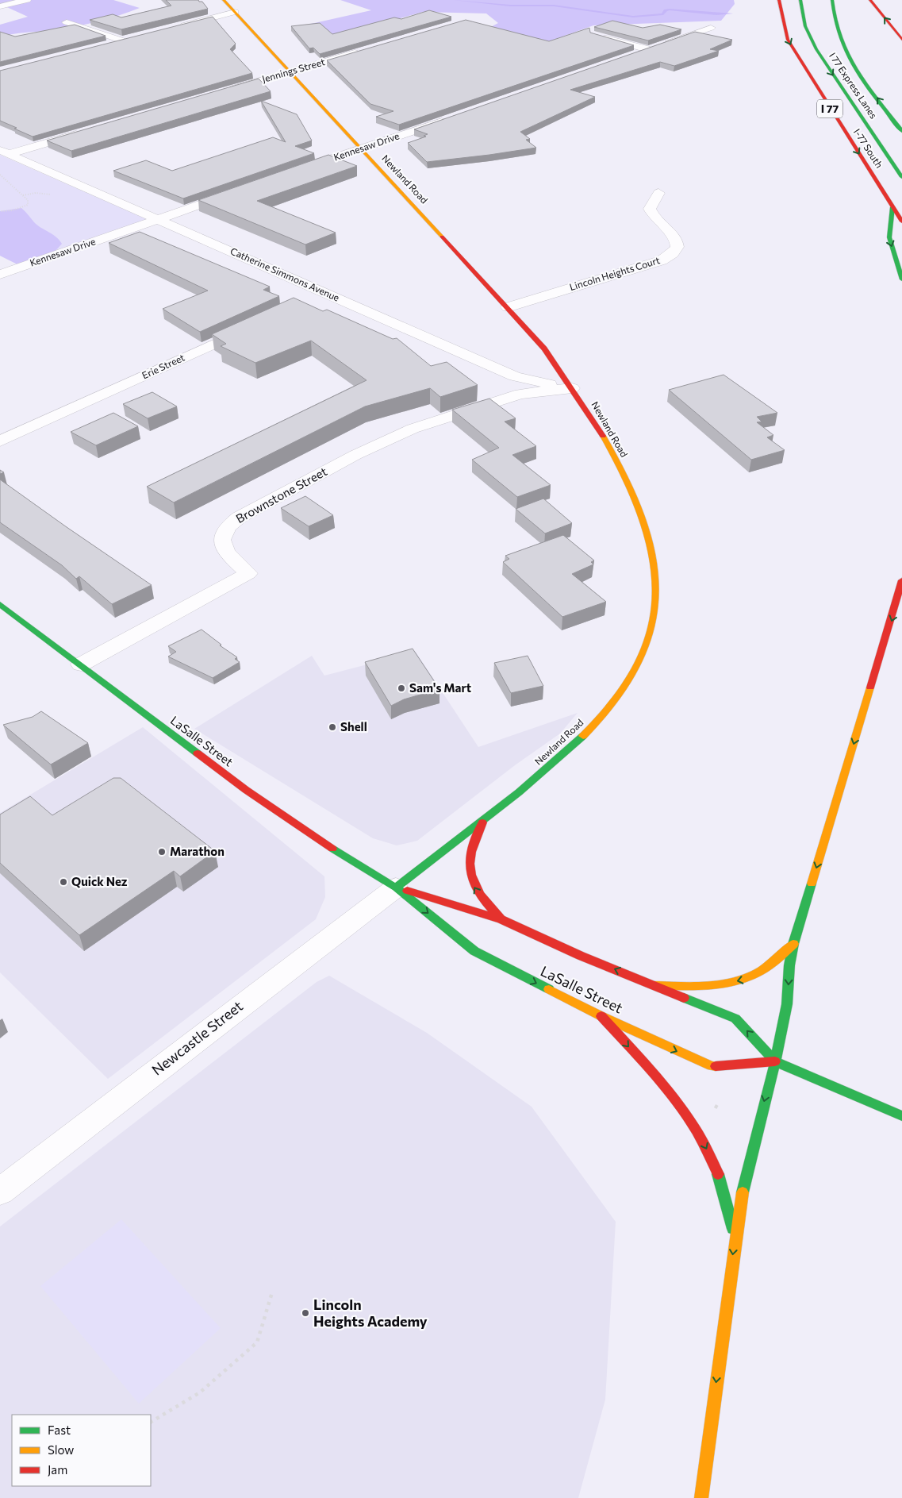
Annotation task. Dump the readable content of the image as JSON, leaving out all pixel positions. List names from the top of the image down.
{
  "streets": {
    "main road": [
      "I 77 Express Lanes",
      "I 77",
      "I-77 South",
      "Newland Road",
      "LaSalle Street"
    ],
    "street": [
      "Jennings Street",
      "Kennesaw Drive",
      "Lincoln Heights Court",
      "Catherine Simmons Avenue",
      "Erie Street",
      "Brownstone Street",
      "Newcastle Street"
    ]
  },
  "crossings": [
    ["Jennings Street", "Newland Road"],
    ["Kennesaw Drive", "Newland Road"],
    ["Kennesaw Drive", "Catherine Simmons Avenue"],
    ["Newland Road", "Lincoln Heights Court"],
    ["Newland Road", "Catherine Simmons Avenue"],
    ["Newland Road", "Brownstone Street"],
    ["Newland Road", "LaSalle Street"],
    ["Newland Road", "Newcastle Street"],
    ["Catherine Simmons Avenue", "Brownstone Street"],
    ["Brownstone Street", "LaSalle Street"],
    ["LaSalle Street", "Newcastle Street"]
  ],
  "one_way": ["I-77 South"],
  "places": [
    "Sam's Mart",
    "Shell",
    "Marathon",
    "Quick Nez",
    "Lincoln Heights Academy"
  ],
  "legend": ["Fast", "Slow", "Jam"]
}
